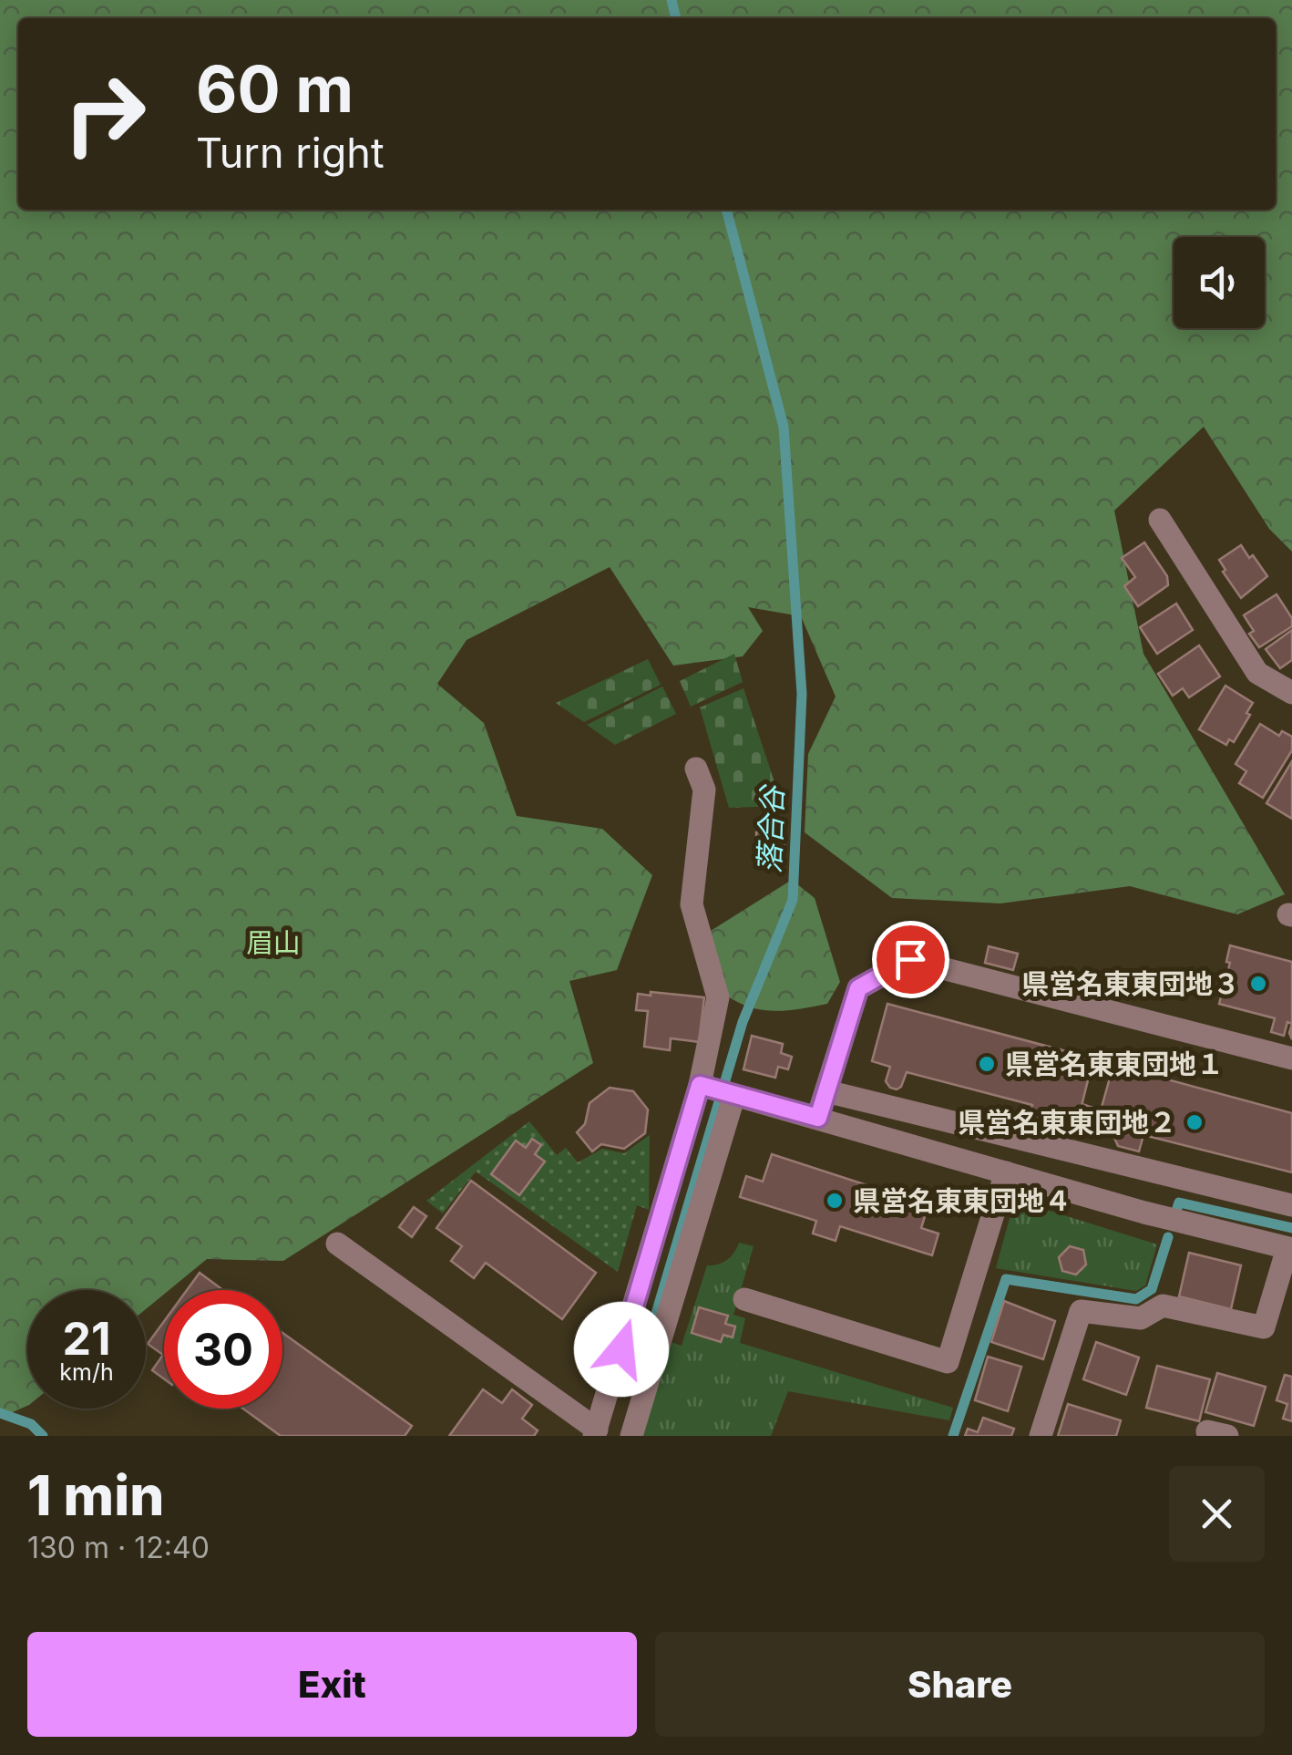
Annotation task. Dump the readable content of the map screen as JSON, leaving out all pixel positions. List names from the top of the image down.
{
  "water": ["落合谷"],
  "parks": ["眉山"],
  "places": [
    "県営名東東団地３",
    "県営名東東団地１",
    "県営名東東団地２",
    "県営名東東団地４"
  ],
  "page": {
    "turn": ["60 m", "Turn right"],
    "speed": "21 km/h",
    "limit": "30",
    "heading": ["1 min", "130 m · 12:40"],
    "buttons": ["Exit", "Share"]
  }
}
